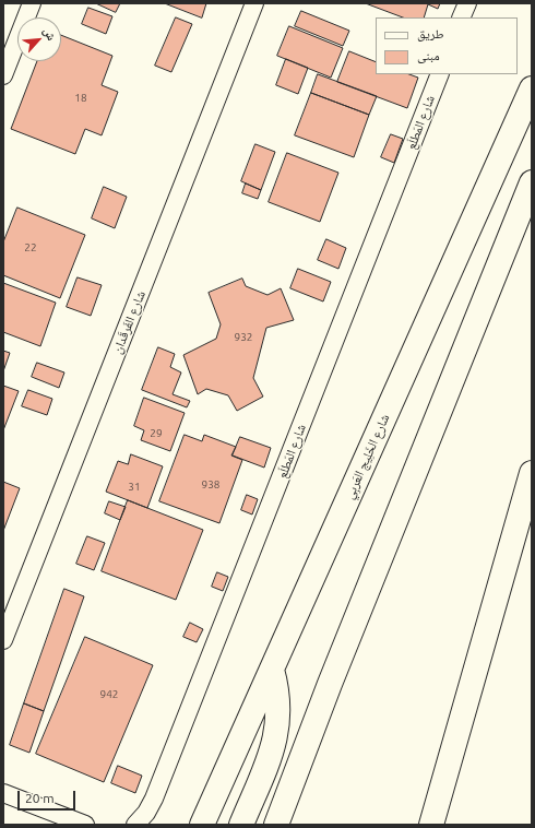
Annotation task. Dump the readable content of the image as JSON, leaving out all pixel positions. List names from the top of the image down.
{
  "streets": {
    "highway": ["شارع الخَلِيج العَربِي"],
    "street": ["شارع المَطلَع", "شارع الفَرقَدان"]
  },
  "house_numbers": [
    "18",
    "22",
    "932",
    "29",
    "938",
    "31",
    "942"
  ],
  "legend": ["طريق", "مبنى"],
  "scale_bar": "20 m",
  "north": "top right"
}
